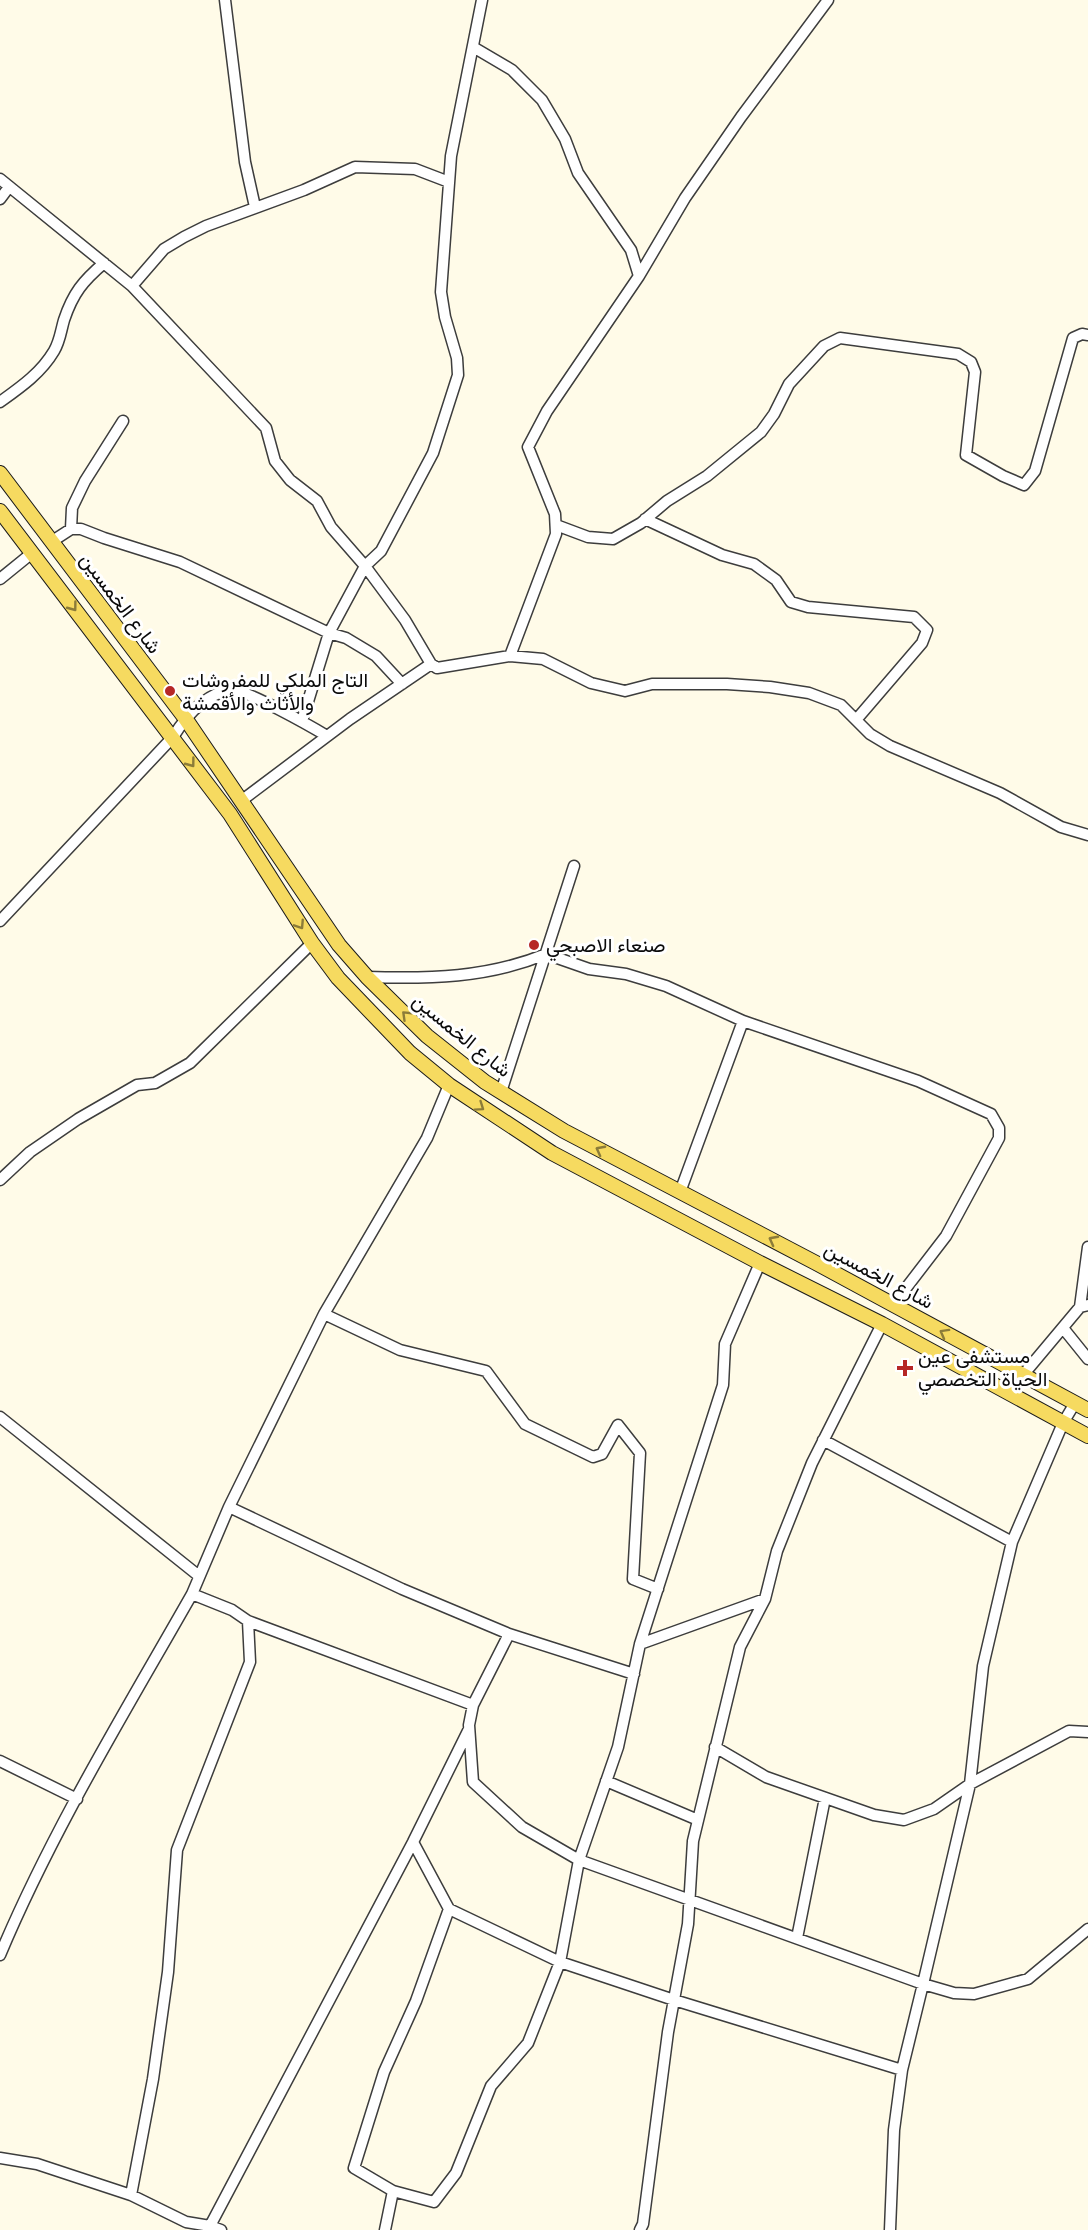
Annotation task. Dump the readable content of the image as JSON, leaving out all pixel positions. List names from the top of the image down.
{
  "streets": {
    "main road": ["شارع الخمسين"]
  },
  "places": {
    "other": ["التاج الملكي للمفروشات والأثاث والأقمشة", "صنعاء الاصبحي"],
    "health": ["مستشفى عين الحياة التخصصي"]
  }
}
